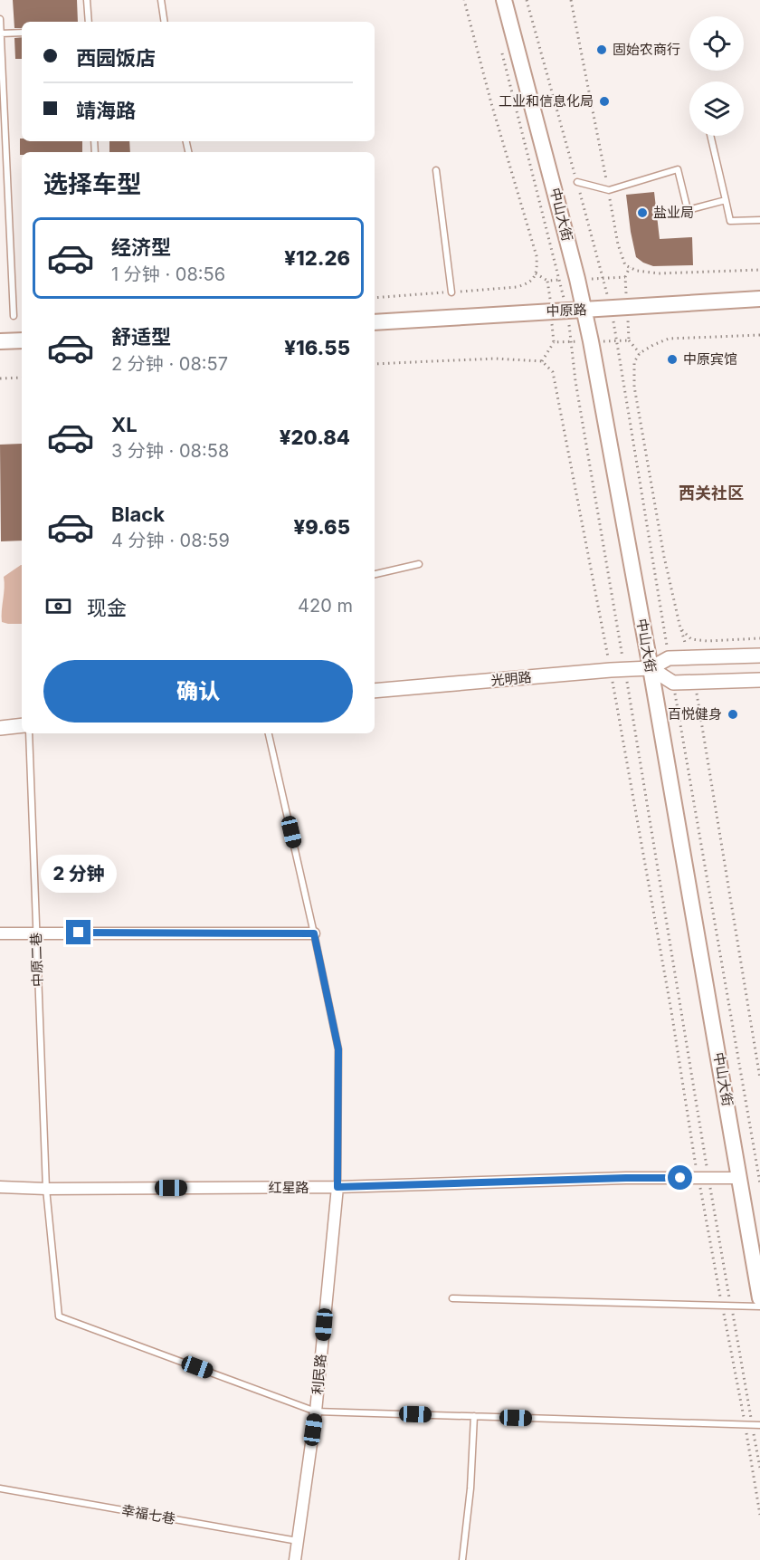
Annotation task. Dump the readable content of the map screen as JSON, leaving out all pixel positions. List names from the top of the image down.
{
  "streets": {
    "main road": ["中山大街", "中原路"],
    "street": ["光明路", "红星路", "利民路"],
    "lane": ["中原二巷", "幸福七巷"]
  },
  "crossings": [
    ["中山大街", "中原路"],
    ["中山大街", "光明路"],
    ["中山大街", "红星路"],
    ["中原二巷", "红星路"],
    ["中原二巷", "利民路"],
    ["红星路", "利民路"],
    ["利民路", "幸福七巷"]
  ],
  "districts": ["西关社区"],
  "places": [
    "固始农商行",
    "工业和信息化局",
    "盐业局",
    "中原宾馆",
    "百悦健身"
  ],
  "page": {
    "banner": ["西园饭店", "靖海路"],
    "heading": "选择车型",
    "list": [
      {
        "name": "经济型",
        "note": "1 分钟 · 08:56",
        "value": "¥12.26"
      },
      {
        "name": "舒适型",
        "note": "2 分钟 · 08:57",
        "value": "¥16.55"
      },
      {
        "name": "XL",
        "note": "3 分钟 · 08:58",
        "value": "¥20.84"
      },
      {
        "name": "Black",
        "note": "4 分钟 · 08:59",
        "value": "¥9.65"
      }
    ],
    "pay": ["现金", "420 m"],
    "buttons": "确认",
    "bubble": "2 分钟"
  }
}
